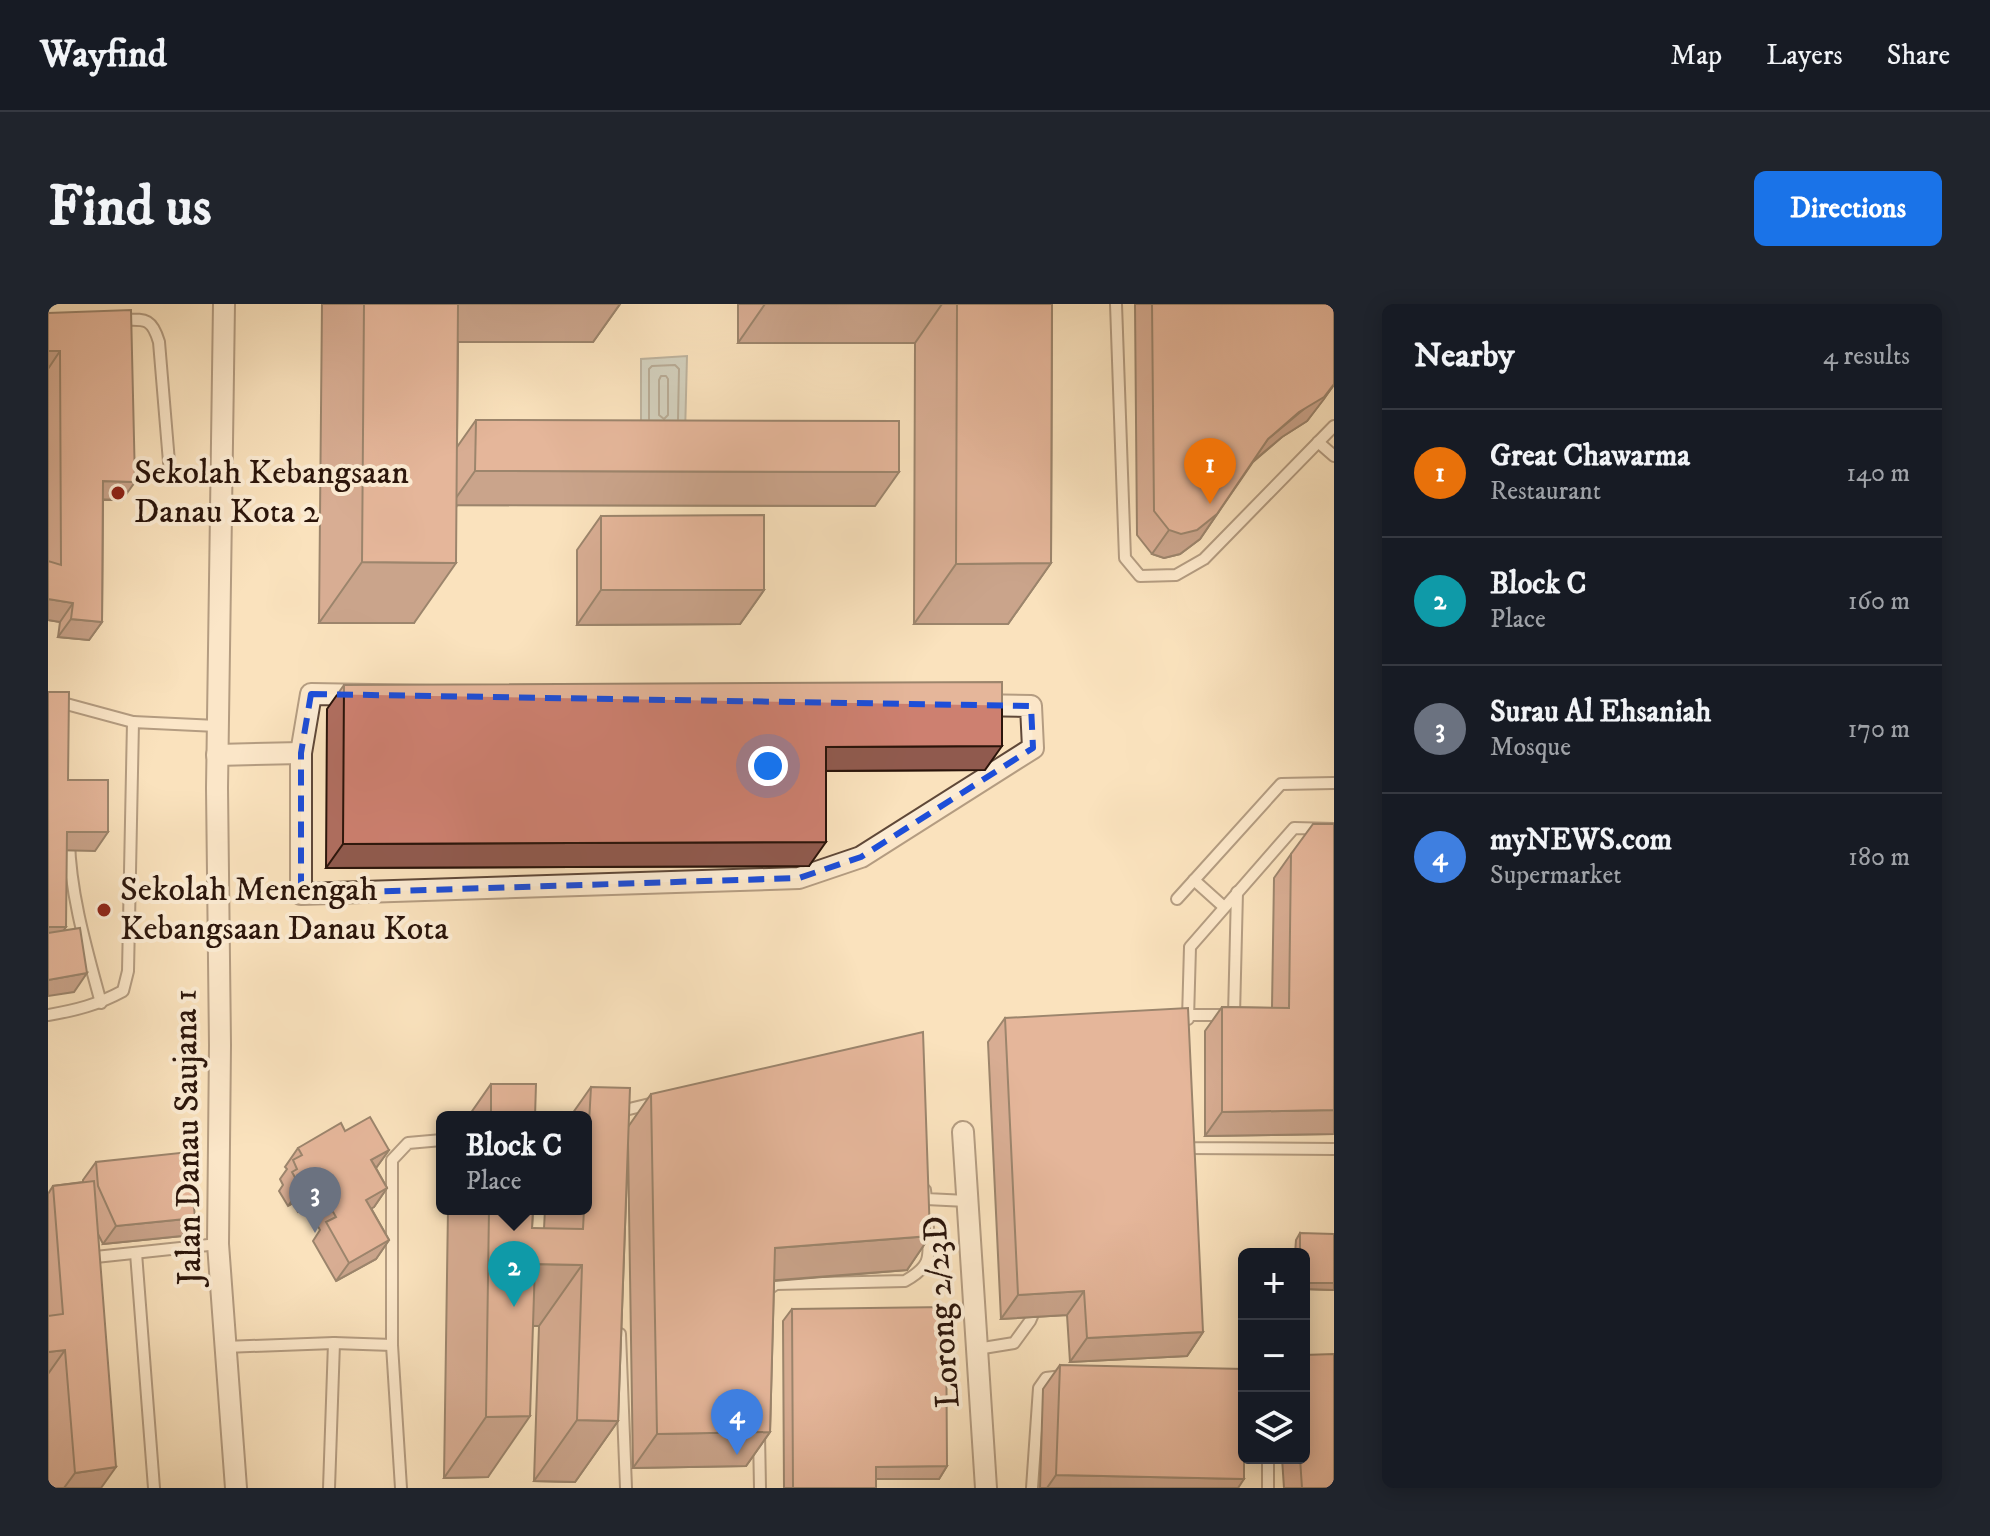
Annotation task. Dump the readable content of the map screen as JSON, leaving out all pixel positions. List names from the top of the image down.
{
  "streets": {
    "street": ["Jalan Danau Saujana 1", "Lorong 2/23D"]
  },
  "places": ["Sekolah Kebangsaan Danau Kota 2", "Sekolah Menengah Kebangsaan Danau Kota"],
  "page": {
    "header": "Wayfind",
    "nav": ["Map", "Layers", "Share"],
    "buttons": "Directions",
    "title": "Find us",
    "heading": ["Nearby", "4 results"],
    "list": [
      {
        "mark": "1",
        "name": "Great Chawarma",
        "note": "Restaurant",
        "value": "140 m"
      },
      {
        "mark": "2",
        "name": "Block C",
        "note": "Place",
        "value": "160 m"
      },
      {
        "mark": "3",
        "name": "Surau Al Ehsaniah",
        "note": "Mosque",
        "value": "170 m"
      },
      {
        "mark": "4",
        "name": "myNEWS.com",
        "note": "Supermarket",
        "value": "180 m"
      }
    ],
    "pins": [
      "1",
      "3",
      "2",
      "4"
    ],
    "popup": ["Block C", "Place"],
    "map_buttons": ["+", "−"]
  }
}
